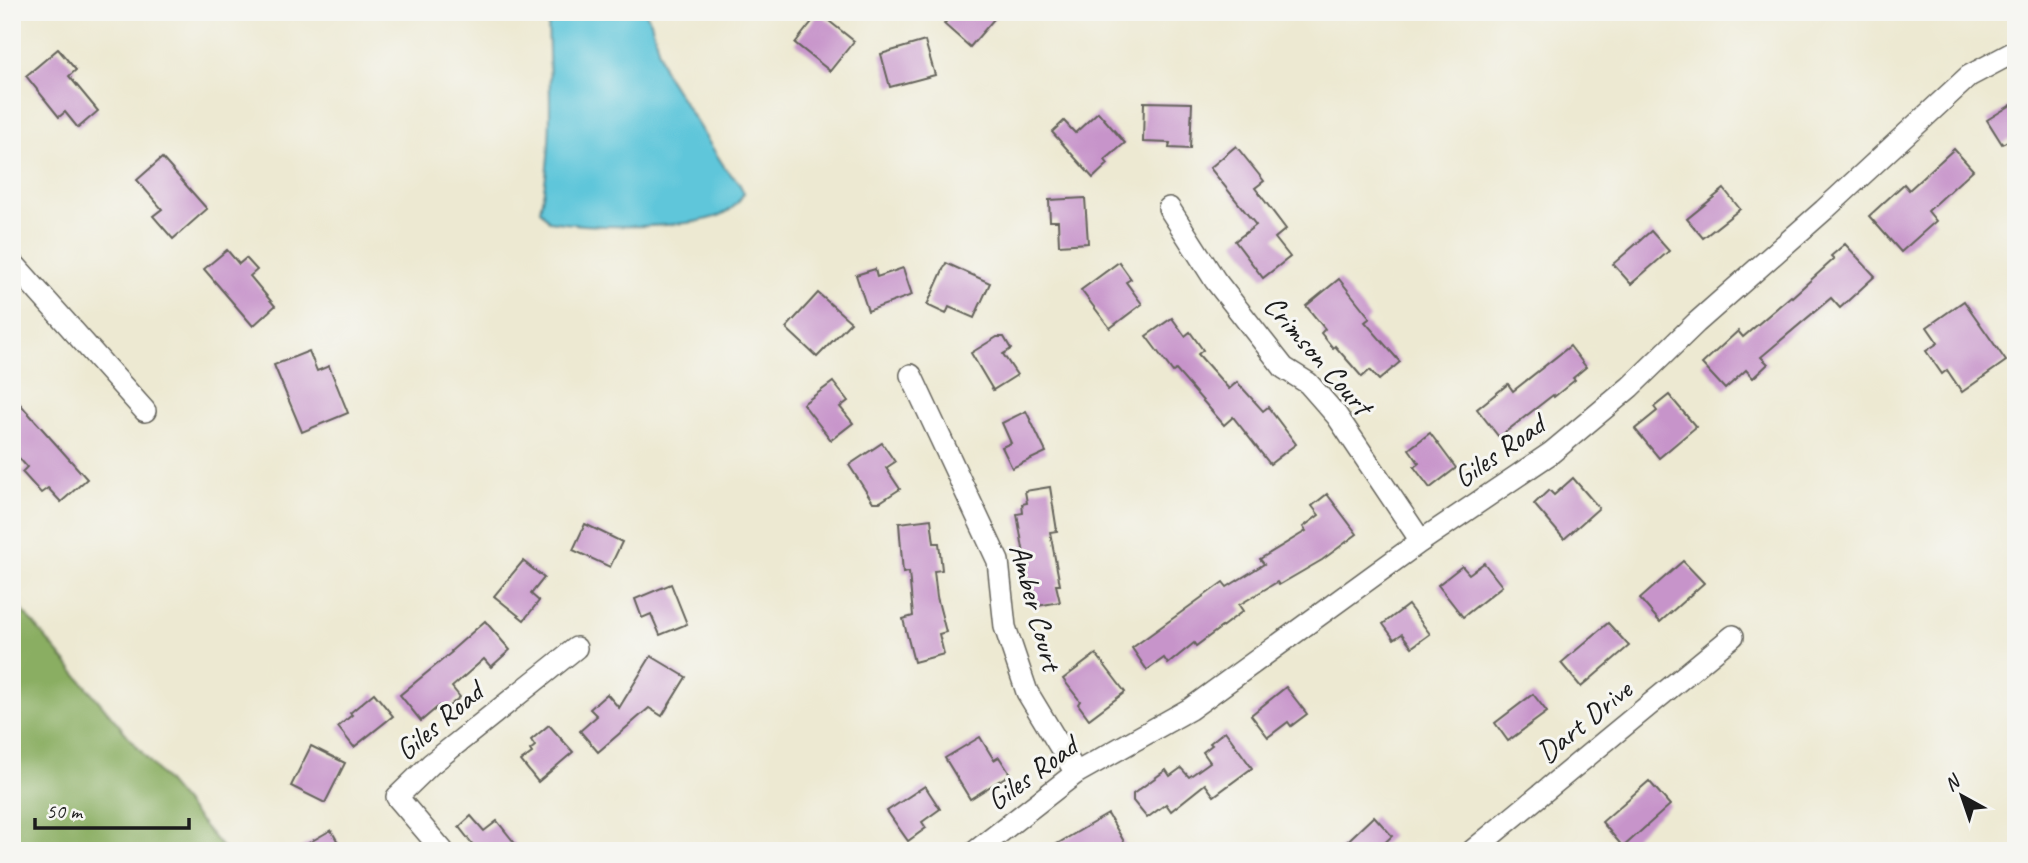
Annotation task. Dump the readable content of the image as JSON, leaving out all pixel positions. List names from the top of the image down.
{
  "streets": {
    "street": [
      "Crimson Court",
      "Giles Road",
      "Amber Court",
      "Dart Drive"
    ]
  },
  "crossings": [
    ["Crimson Court", "Giles Road"],
    ["Giles Road", "Amber Court"]
  ],
  "scale_bar": "50 m",
  "north": "top left"
}
